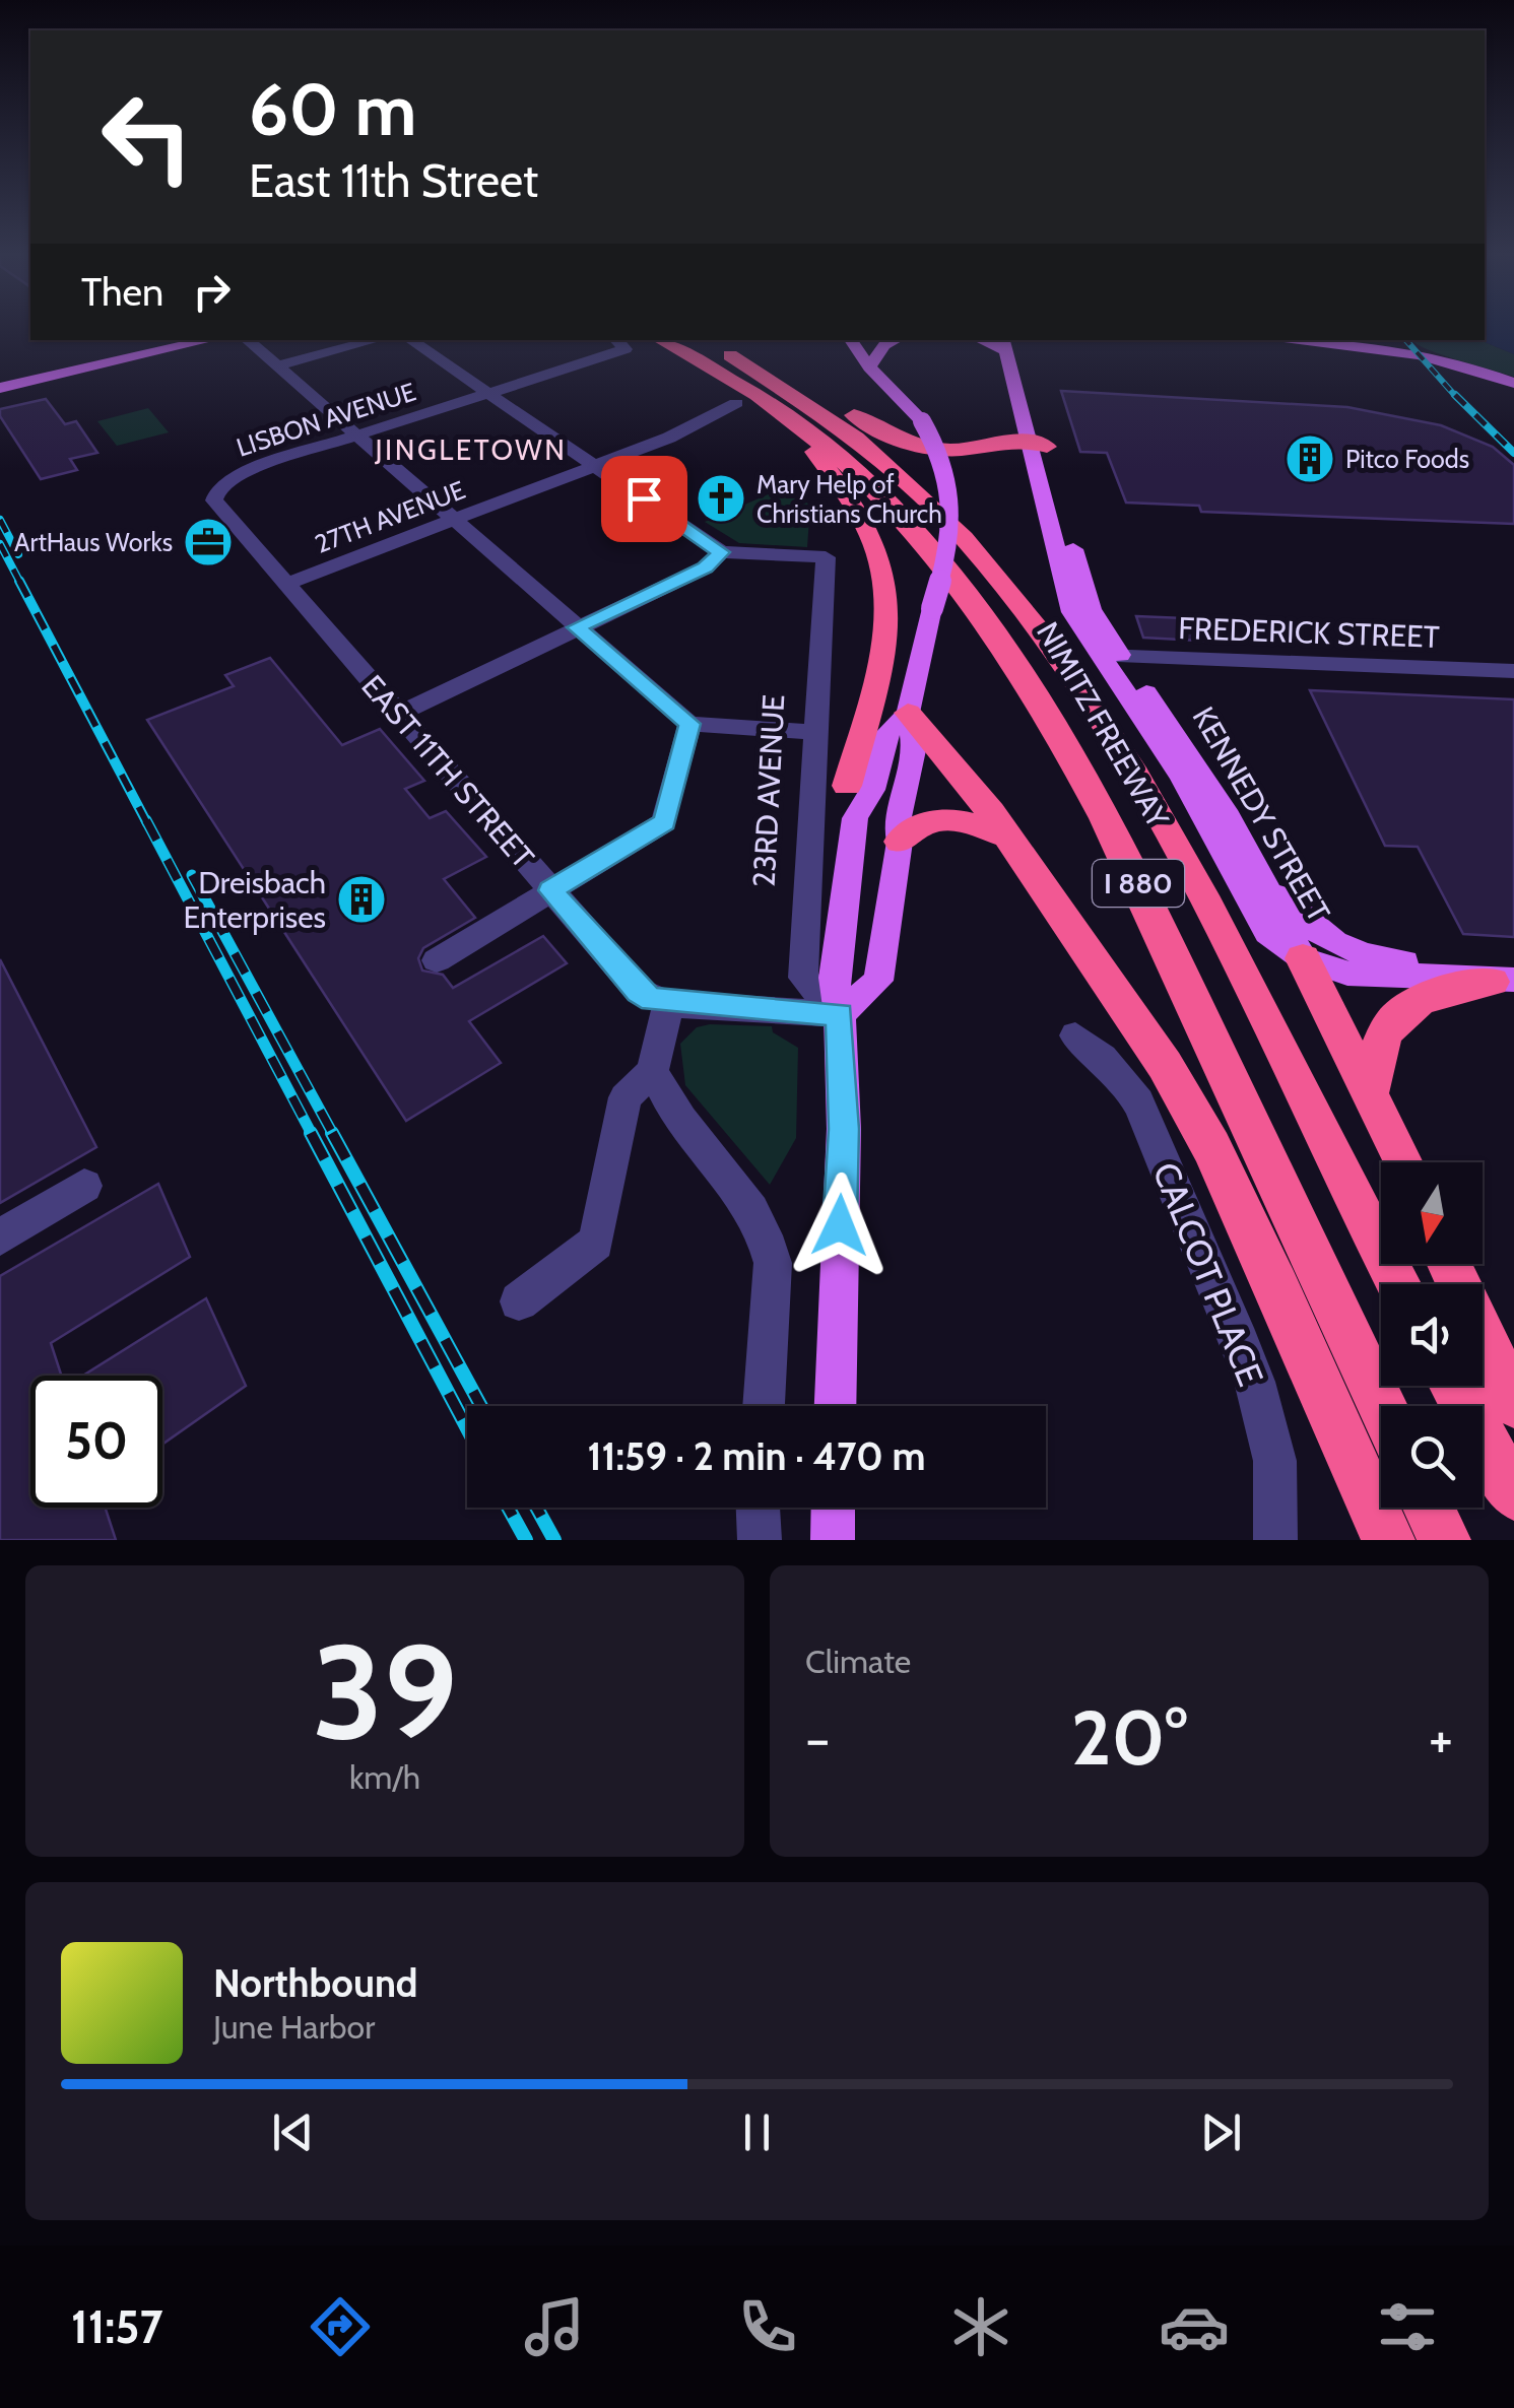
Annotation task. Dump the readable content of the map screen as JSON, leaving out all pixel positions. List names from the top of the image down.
{
  "streets": {
    "highway": ["NIMITZ FREEWAY", "I 880"],
    "main road": ["KENNEDY STREET"],
    "street": [
      "LISBON AVENUE",
      "27TH AVENUE",
      "FREDERICK STREET",
      "EAST 11TH STREET",
      "23RD AVENUE",
      "CALCOT PLACE"
    ]
  },
  "crossings": [
    ["LISBON AVENUE", "EAST 11TH STREET"],
    ["27TH AVENUE", "NIMITZ FREEWAY"],
    ["27TH AVENUE", "EAST 11TH STREET"],
    ["FREDERICK STREET", "KENNEDY STREET"],
    ["EAST 11TH STREET", "23RD AVENUE"]
  ],
  "districts": ["JINGLETOWN"],
  "places": {
    "building": ["Pitco Foods", "Dreisbach Enterprises"],
    "church": ["Mary Help of Christians Church"],
    "office": ["ArtHaus Works"]
  },
  "north": "bottom",
  "page": {
    "turn": ["60 m", "East 11th Street"],
    "then": "Then",
    "limit": "50",
    "trip": "11:59 · 2 min · 470 m",
    "tile": [
      ["39", "km/h"],
      "Climate"
    ],
    "heat": ["−", "20°", "+"],
    "song": ["Northbound", "June Harbor"],
    "tabs": "11:57"
  }
}
